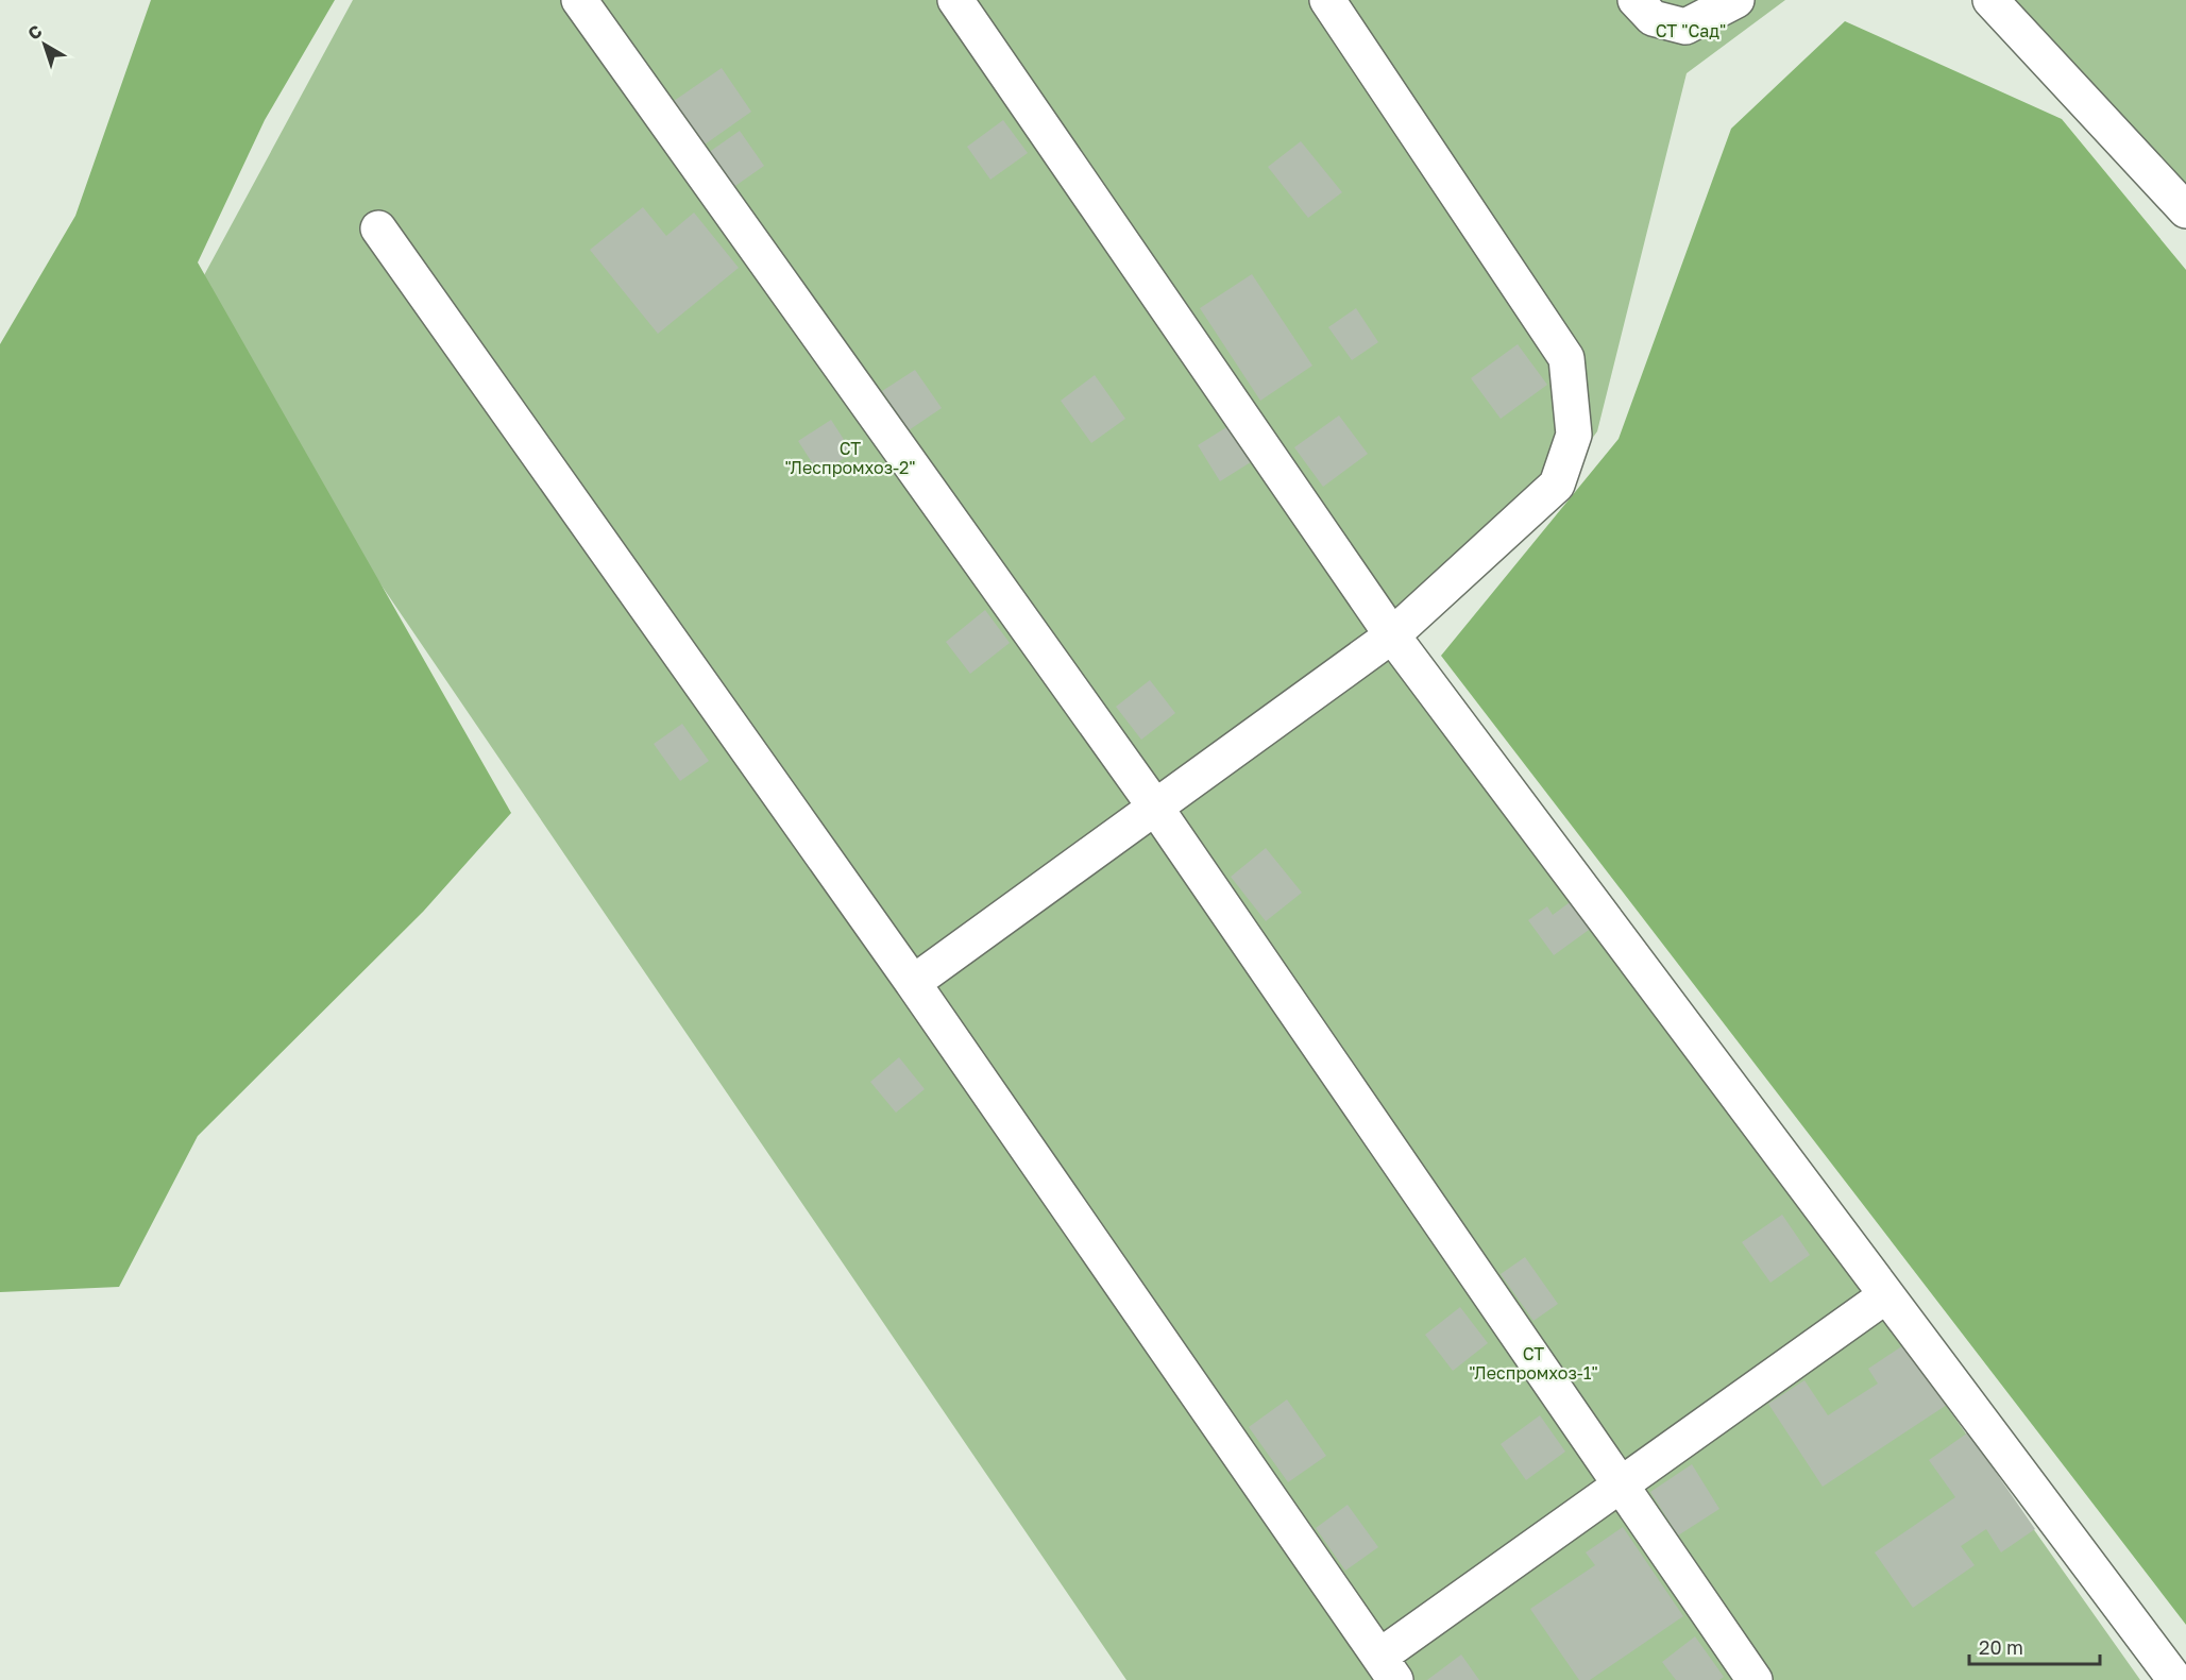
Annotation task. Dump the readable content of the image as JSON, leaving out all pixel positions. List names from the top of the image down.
{
  "parks": ["СТ \"Сад\"", "СТ \"Леспромхоз-2\"", "СТ \"Леспромхоз-1\""],
  "scale_bar": "20 m",
  "north": "top left"
}
